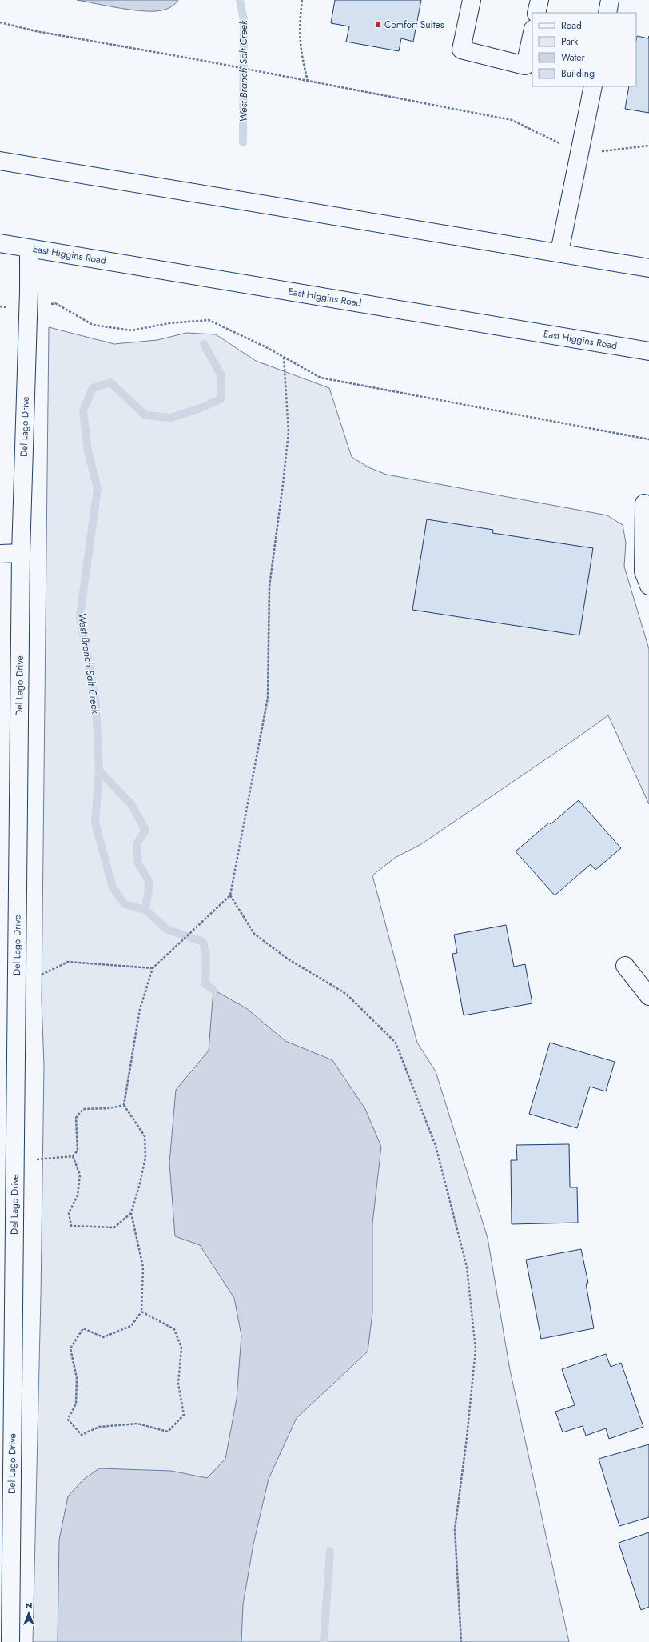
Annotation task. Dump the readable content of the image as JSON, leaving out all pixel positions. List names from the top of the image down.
{
  "streets": {
    "street": ["East Higgins Road", "Del Lago Drive"]
  },
  "crossings": [
    ["East Higgins Road", "Del Lago Drive"]
  ],
  "water": ["West Branch Salt Creek"],
  "places": ["Comfort Suites"],
  "legend": [
    "Road",
    "Park",
    "Water",
    "Building"
  ],
  "north": "top"
}
